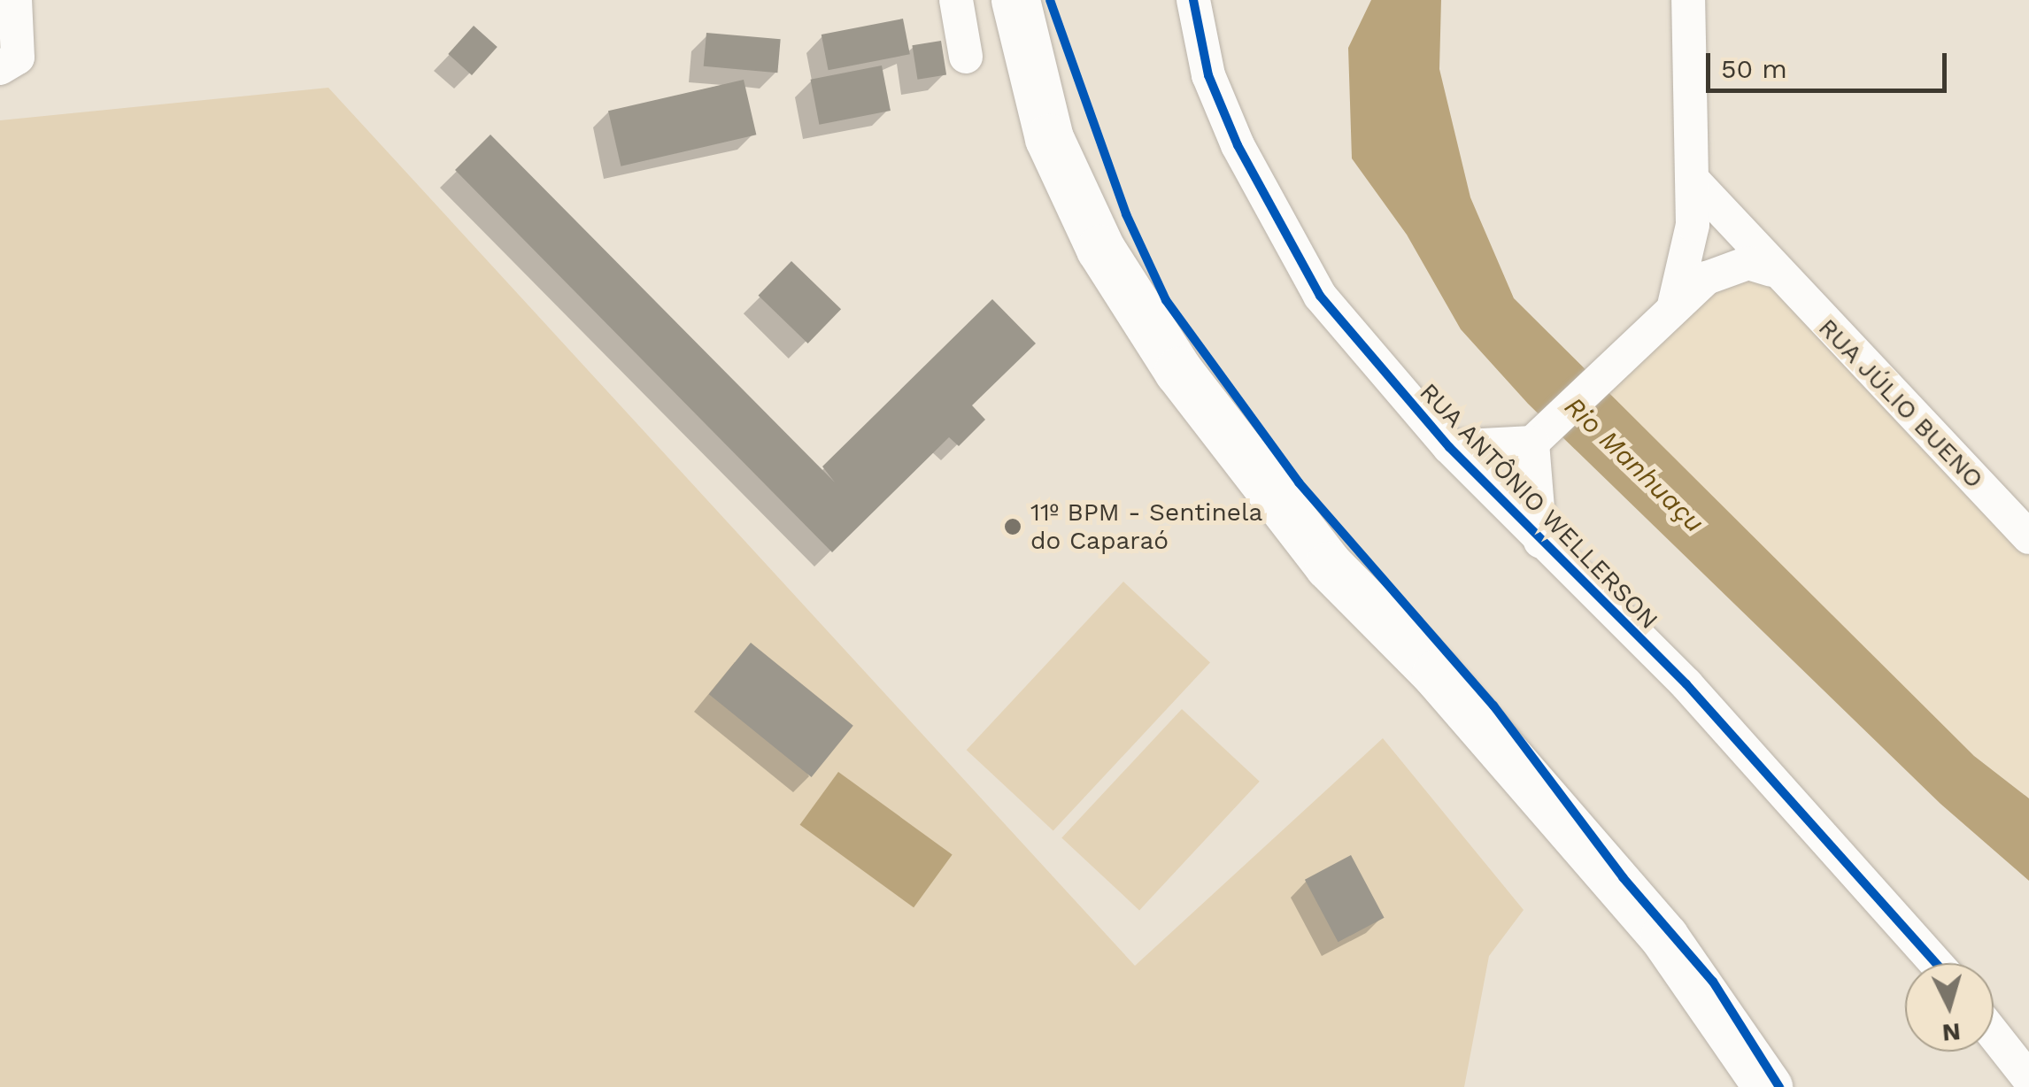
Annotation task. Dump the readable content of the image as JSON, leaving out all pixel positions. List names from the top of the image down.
{
  "streets": {
    "street": ["RUA JÚLIO BUENO", "RUA ANTÔNIO WELLERSON"]
  },
  "water": ["Rio Manhuaçu"],
  "places": ["11º BPM - Sentinela do Caparaó"],
  "scale_bar": "50 m",
  "north": "bottom"
}
